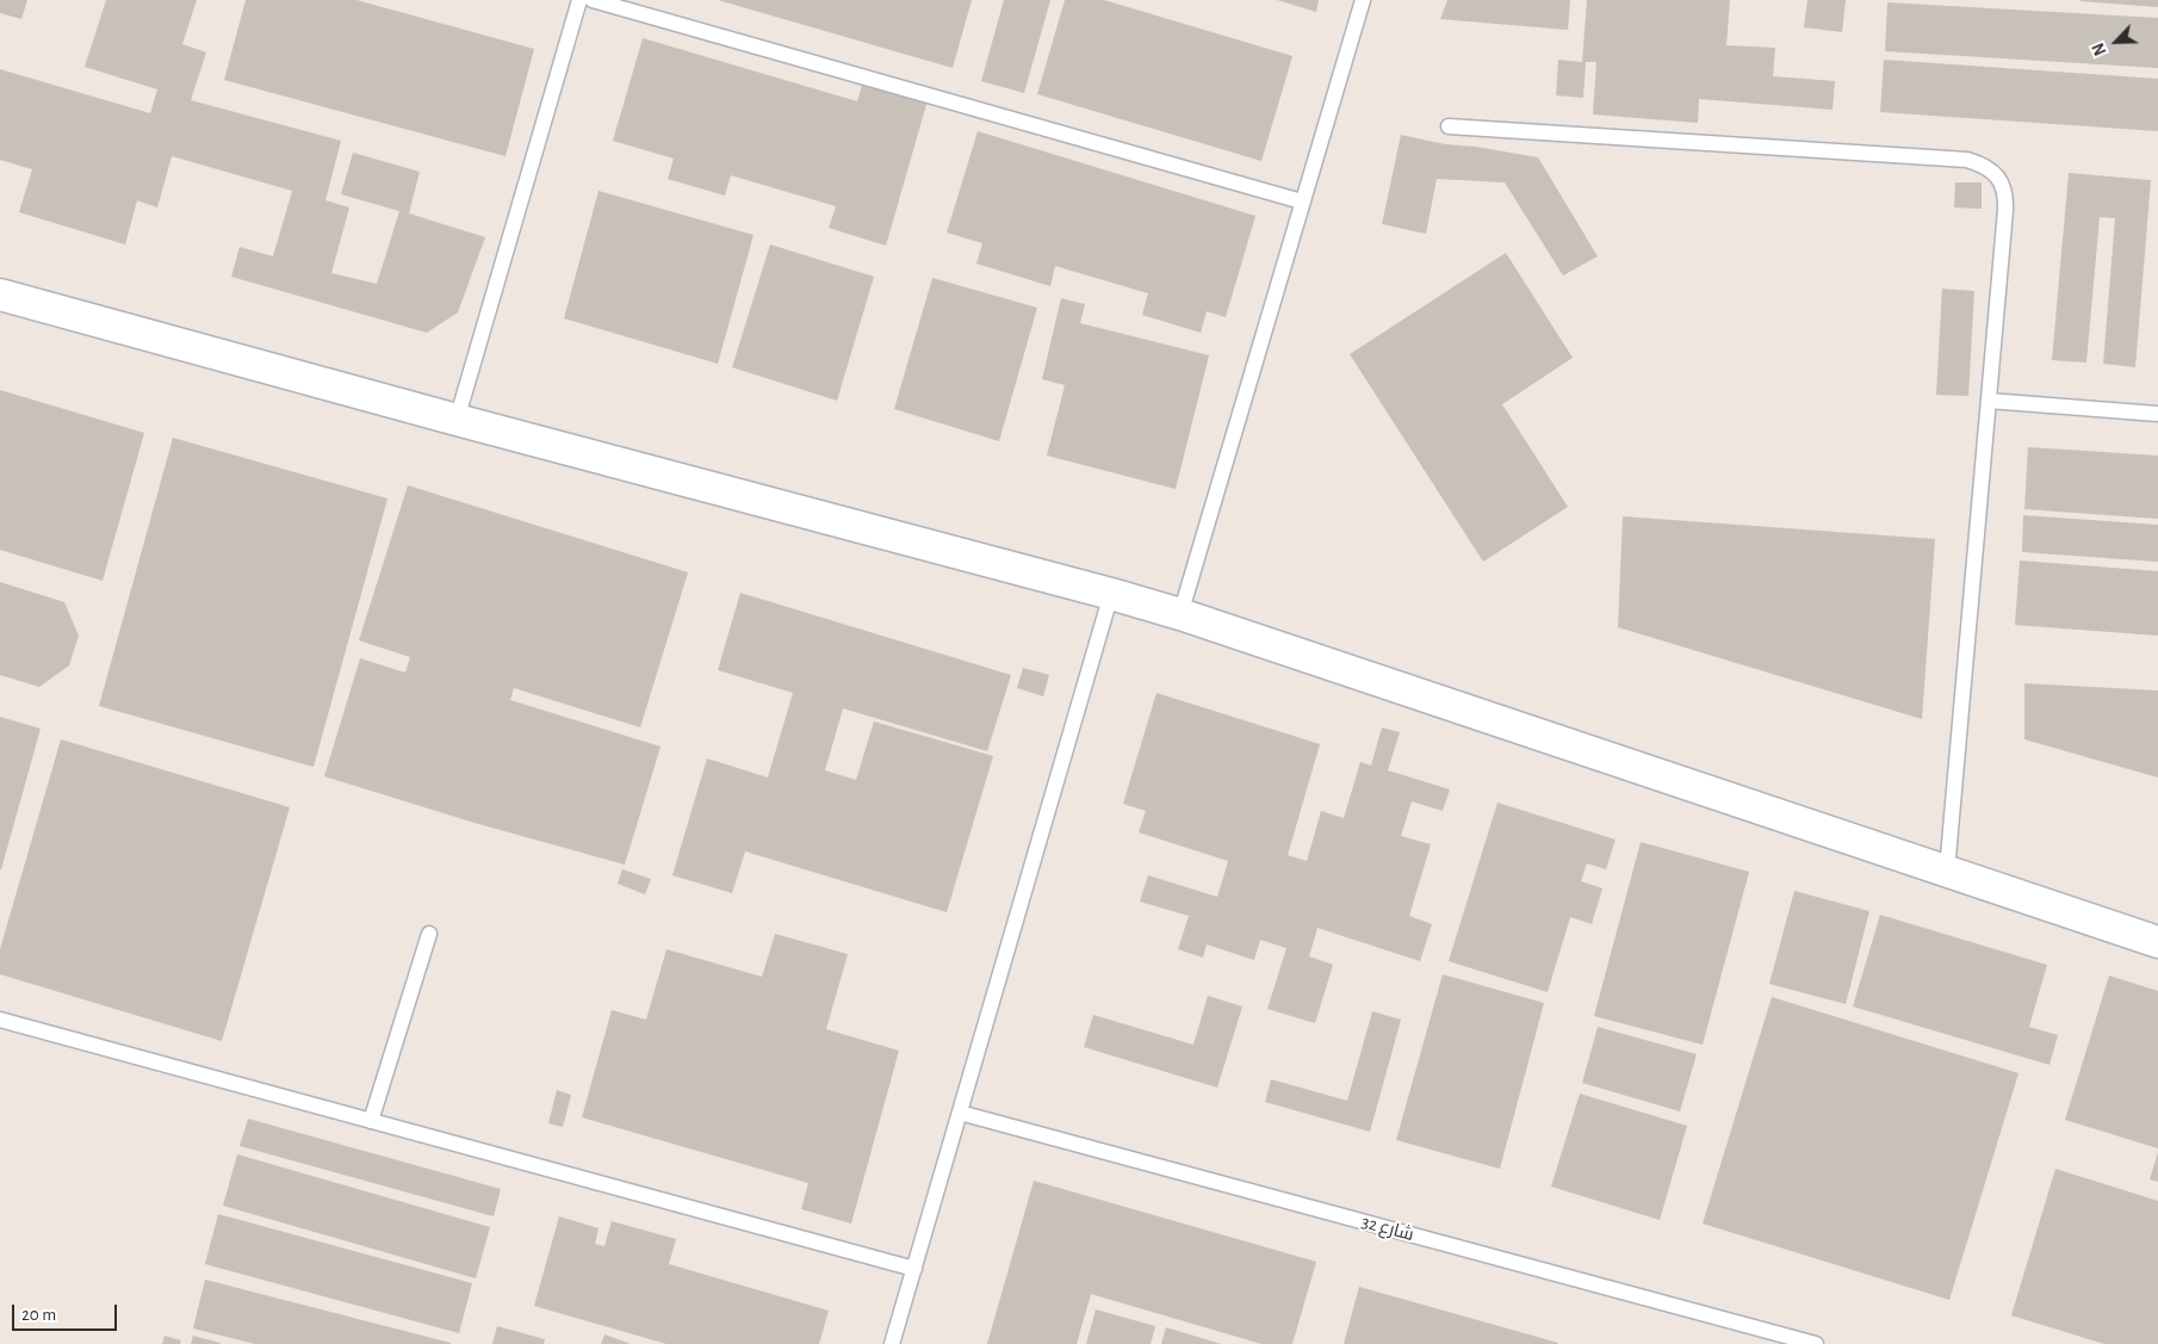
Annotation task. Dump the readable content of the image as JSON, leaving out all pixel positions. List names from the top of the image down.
{
  "streets": {
    "lane": ["شارع 32"]
  },
  "scale_bar": "20 m",
  "north": "bottom left"
}
